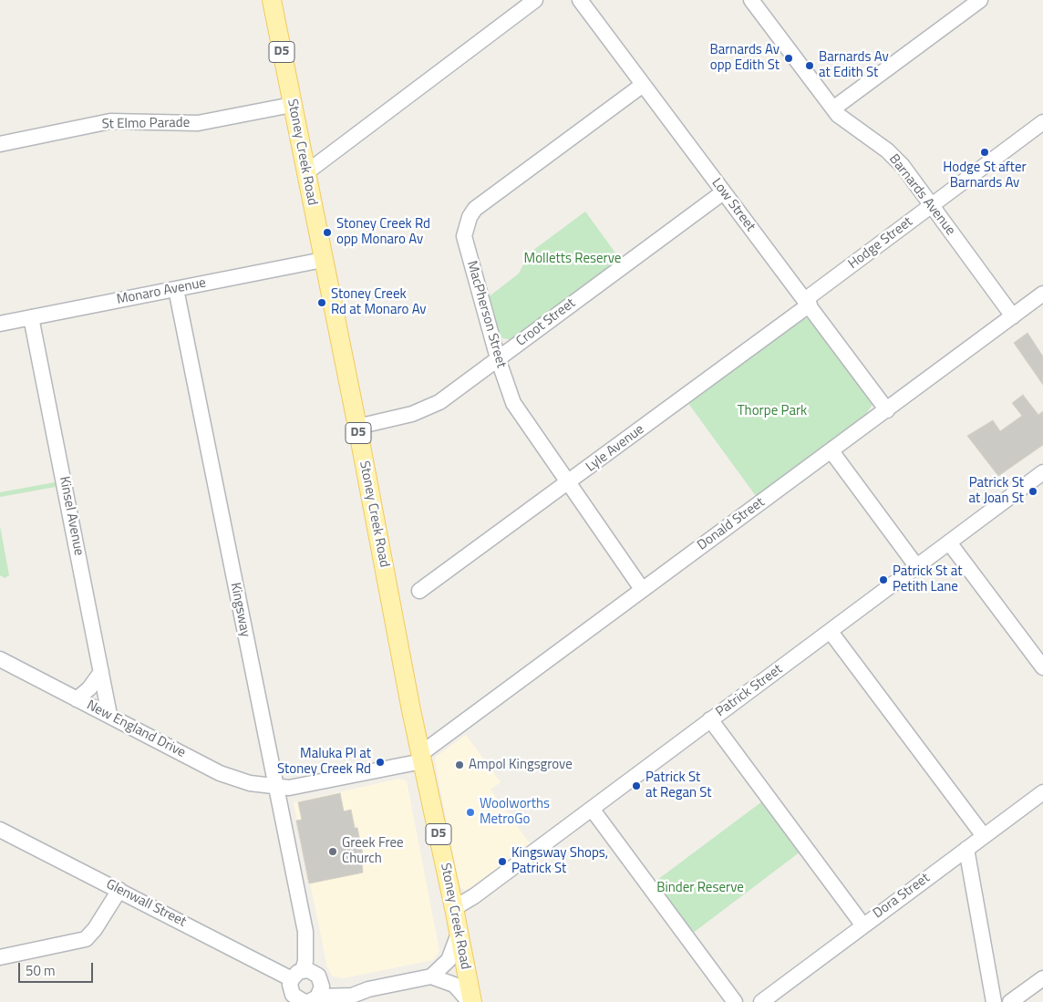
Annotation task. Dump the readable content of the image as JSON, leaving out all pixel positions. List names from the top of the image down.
{
  "streets": {
    "main road": ["D5", "Stoney Creek Road"],
    "street": [
      "St Elmo Parade",
      "Barnards Avenue",
      "Low Street",
      "Hodge Street",
      "Monaro Avenue",
      "MacPherson Street",
      "Croot Street",
      "Lyle Avenue",
      "Kinsel Avenue",
      "Donald Street",
      "Kingsway",
      "Patrick Street",
      "New England Drive",
      "Dora Street",
      "Glenwall Street"
    ]
  },
  "crossings": [
    ["St Elmo Parade", "Stoney Creek Road"],
    ["Stoney Creek Road", "Monaro Avenue"],
    ["Stoney Creek Road", "Croot Street"],
    ["Stoney Creek Road", "Donald Street"],
    ["Stoney Creek Road", "Patrick Street"],
    ["Stoney Creek Road", "New England Drive"],
    ["Barnards Avenue", "Hodge Street"],
    ["Barnards Avenue", "Donald Street"],
    ["Low Street", "Hodge Street"],
    ["Low Street", "MacPherson Street"],
    ["Low Street", "Croot Street"],
    ["Low Street", "Lyle Avenue"],
    ["Low Street", "Donald Street"],
    ["Hodge Street", "Lyle Avenue"],
    ["Monaro Avenue", "Kinsel Avenue"],
    ["Monaro Avenue", "Kingsway"],
    ["MacPherson Street", "Croot Street"],
    ["MacPherson Street", "Lyle Avenue"],
    ["MacPherson Street", "Donald Street"],
    ["Kinsel Avenue", "New England Drive"],
    ["Donald Street", "New England Drive"],
    ["Kingsway", "New England Drive"],
    ["Kingsway", "Glenwall Street"]
  ],
  "parks": ["Molletts Reserve", "Thorpe Park", "Binder Reserve"],
  "places": [
    "Barnards Av opp Edith St",
    "Barnards Av at Edith St",
    "Hodge St after Barnards Av",
    "Stoney Creek Rd opp Monaro Av",
    "Stoney Creek Rd at Monaro Av",
    "Patrick St at Joan St",
    "Patrick St at Petith Lane",
    "Maluka Pl at Stoney Creek Rd",
    "Ampol Kingsgrove",
    "Patrick St at Regan St",
    "Woolworths MetroGo",
    "Greek Free Church",
    "Kingsway Shops, Patrick St"
  ],
  "scale_bar": "50 m"
}
